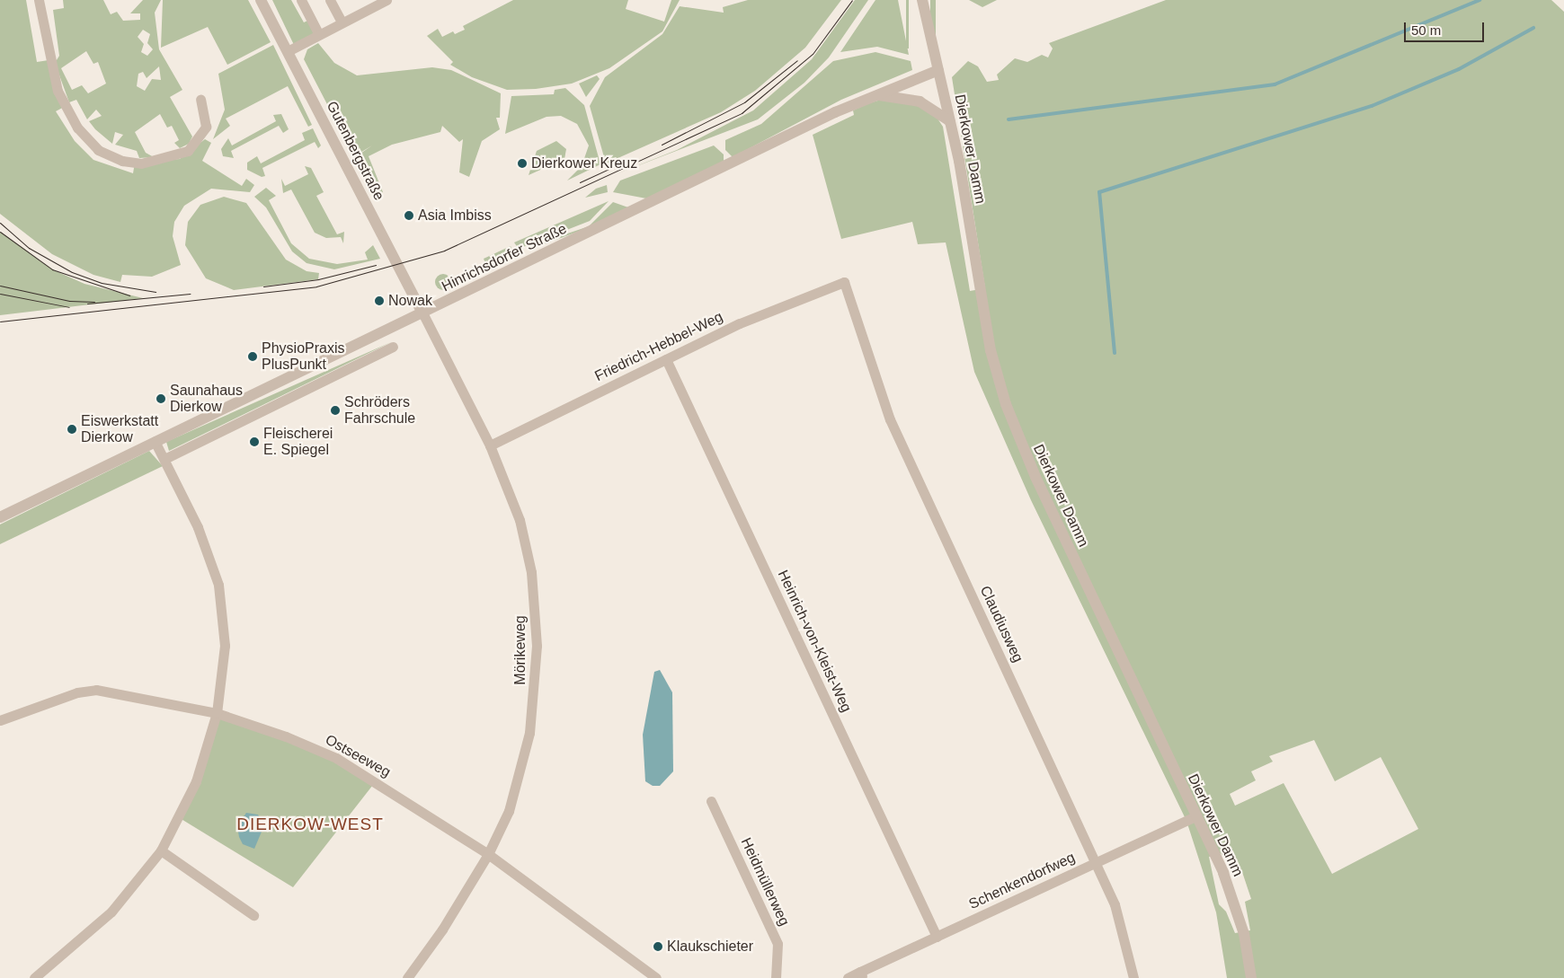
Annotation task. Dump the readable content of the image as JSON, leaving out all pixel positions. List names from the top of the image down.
{
  "streets": {
    "street": [
      "Dierkower Damm",
      "Gutenbergstraße",
      "Hinrichsdorfer Straße",
      "Friedrich-Hebbel-Weg",
      "Claudiusweg",
      "Heinrich-von-Kleist-Weg",
      "Mörikeweg",
      "Ostseeweg",
      "Schenkendorfweg",
      "Heidmüllerweg"
    ]
  },
  "crossings": [
    ["Dierkower Damm", "Hinrichsdorfer Straße"],
    ["Dierkower Damm", "Schenkendorfweg"],
    ["Gutenbergstraße", "Hinrichsdorfer Straße"],
    ["Gutenbergstraße", "Mörikeweg"],
    ["Hinrichsdorfer Straße", "Mörikeweg"],
    ["Friedrich-Hebbel-Weg", "Claudiusweg"],
    ["Friedrich-Hebbel-Weg", "Heinrich-von-Kleist-Weg"],
    ["Friedrich-Hebbel-Weg", "Mörikeweg"],
    ["Claudiusweg", "Schenkendorfweg"],
    ["Heinrich-von-Kleist-Weg", "Schenkendorfweg"],
    ["Mörikeweg", "Ostseeweg"]
  ],
  "districts": ["DIERKOW-WEST"],
  "places": [
    "Dierkower Kreuz",
    "Asia Imbiss",
    "Nowak",
    "PhysioPraxis PlusPunkt",
    "Saunahaus Dierkow",
    "Schröders Fahrschule",
    "Eiswerkstatt Dierkow",
    "Fleischerei E. Spiegel",
    "Klaukschieter"
  ],
  "scale_bar": "50 m"
}
